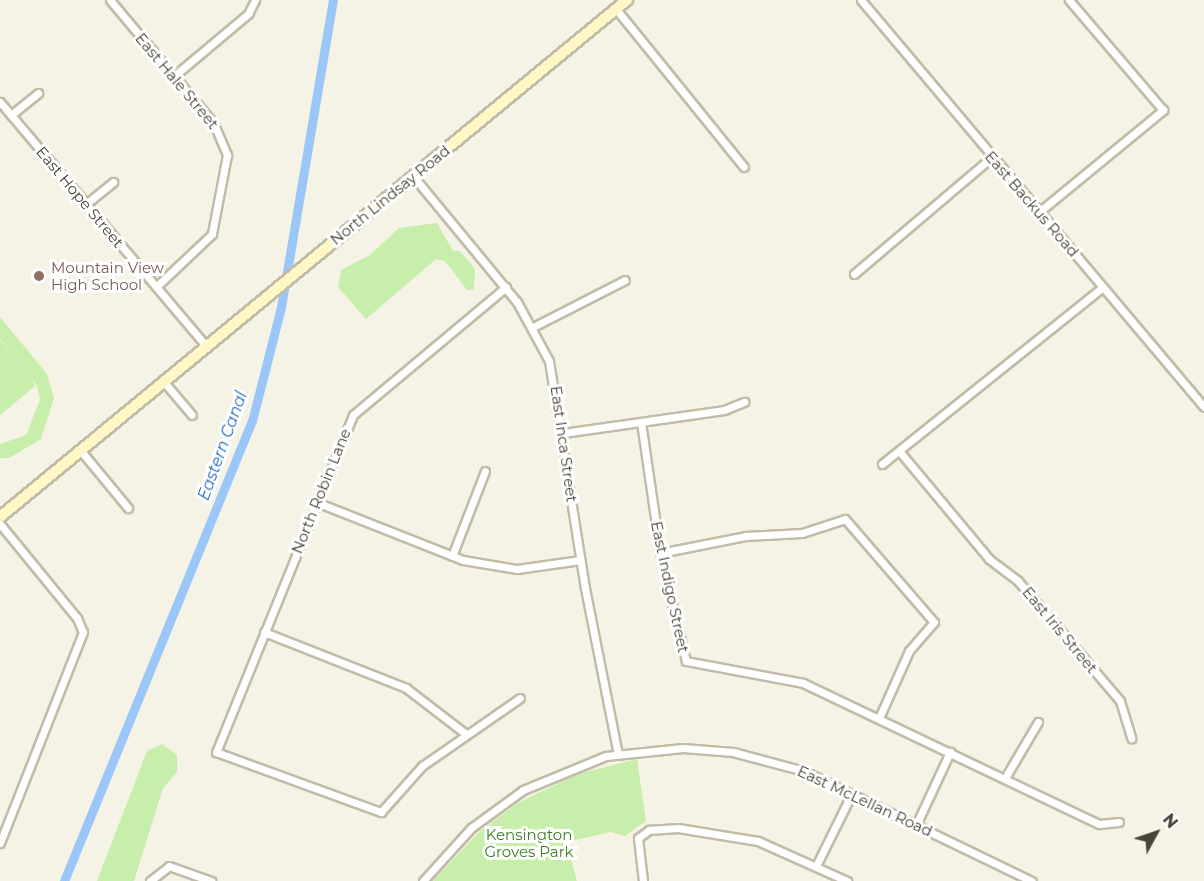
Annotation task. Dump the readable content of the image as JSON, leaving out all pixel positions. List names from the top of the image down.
{
  "streets": {
    "main road": ["North Lindsay Road"],
    "street": [
      "East Hale Street",
      "East Hope Street",
      "East Backus Road",
      "East Inca Street",
      "North Robin Lane",
      "East Indigo Street",
      "East Iris Street",
      "East McLellan Road"
    ]
  },
  "crossings": [
    ["East Hale Street", "East Hope Street"],
    ["North Lindsay Road", "East Hope Street"],
    ["North Lindsay Road", "East Inca Street"],
    ["East Inca Street", "North Robin Lane"],
    ["East Inca Street", "East McLellan Road"]
  ],
  "water": ["Eastern Canal"],
  "parks": ["Kensington Groves Park"],
  "places": ["Mountain View High School"],
  "north": "top right"
}
